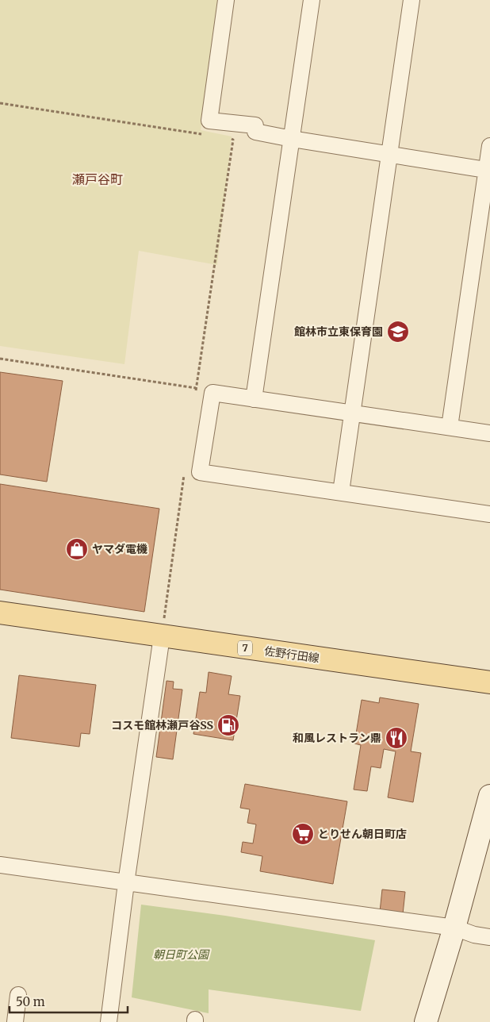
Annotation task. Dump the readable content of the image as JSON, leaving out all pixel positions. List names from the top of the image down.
{
  "streets": {
    "main road": ["7", "佐野行田線"]
  },
  "districts": ["瀬戸谷町"],
  "parks": ["朝日町公園"],
  "places": {
    "school or university": ["館林市立東保育園"],
    "shop": ["ヤマダ電機"],
    "fuel station": ["コスモ館林瀬戸谷SS"],
    "restaurant": ["和風レストラン鼎"],
    "supermarket": ["とりせん朝日町店"]
  },
  "scale_bar": "50 m"
}
